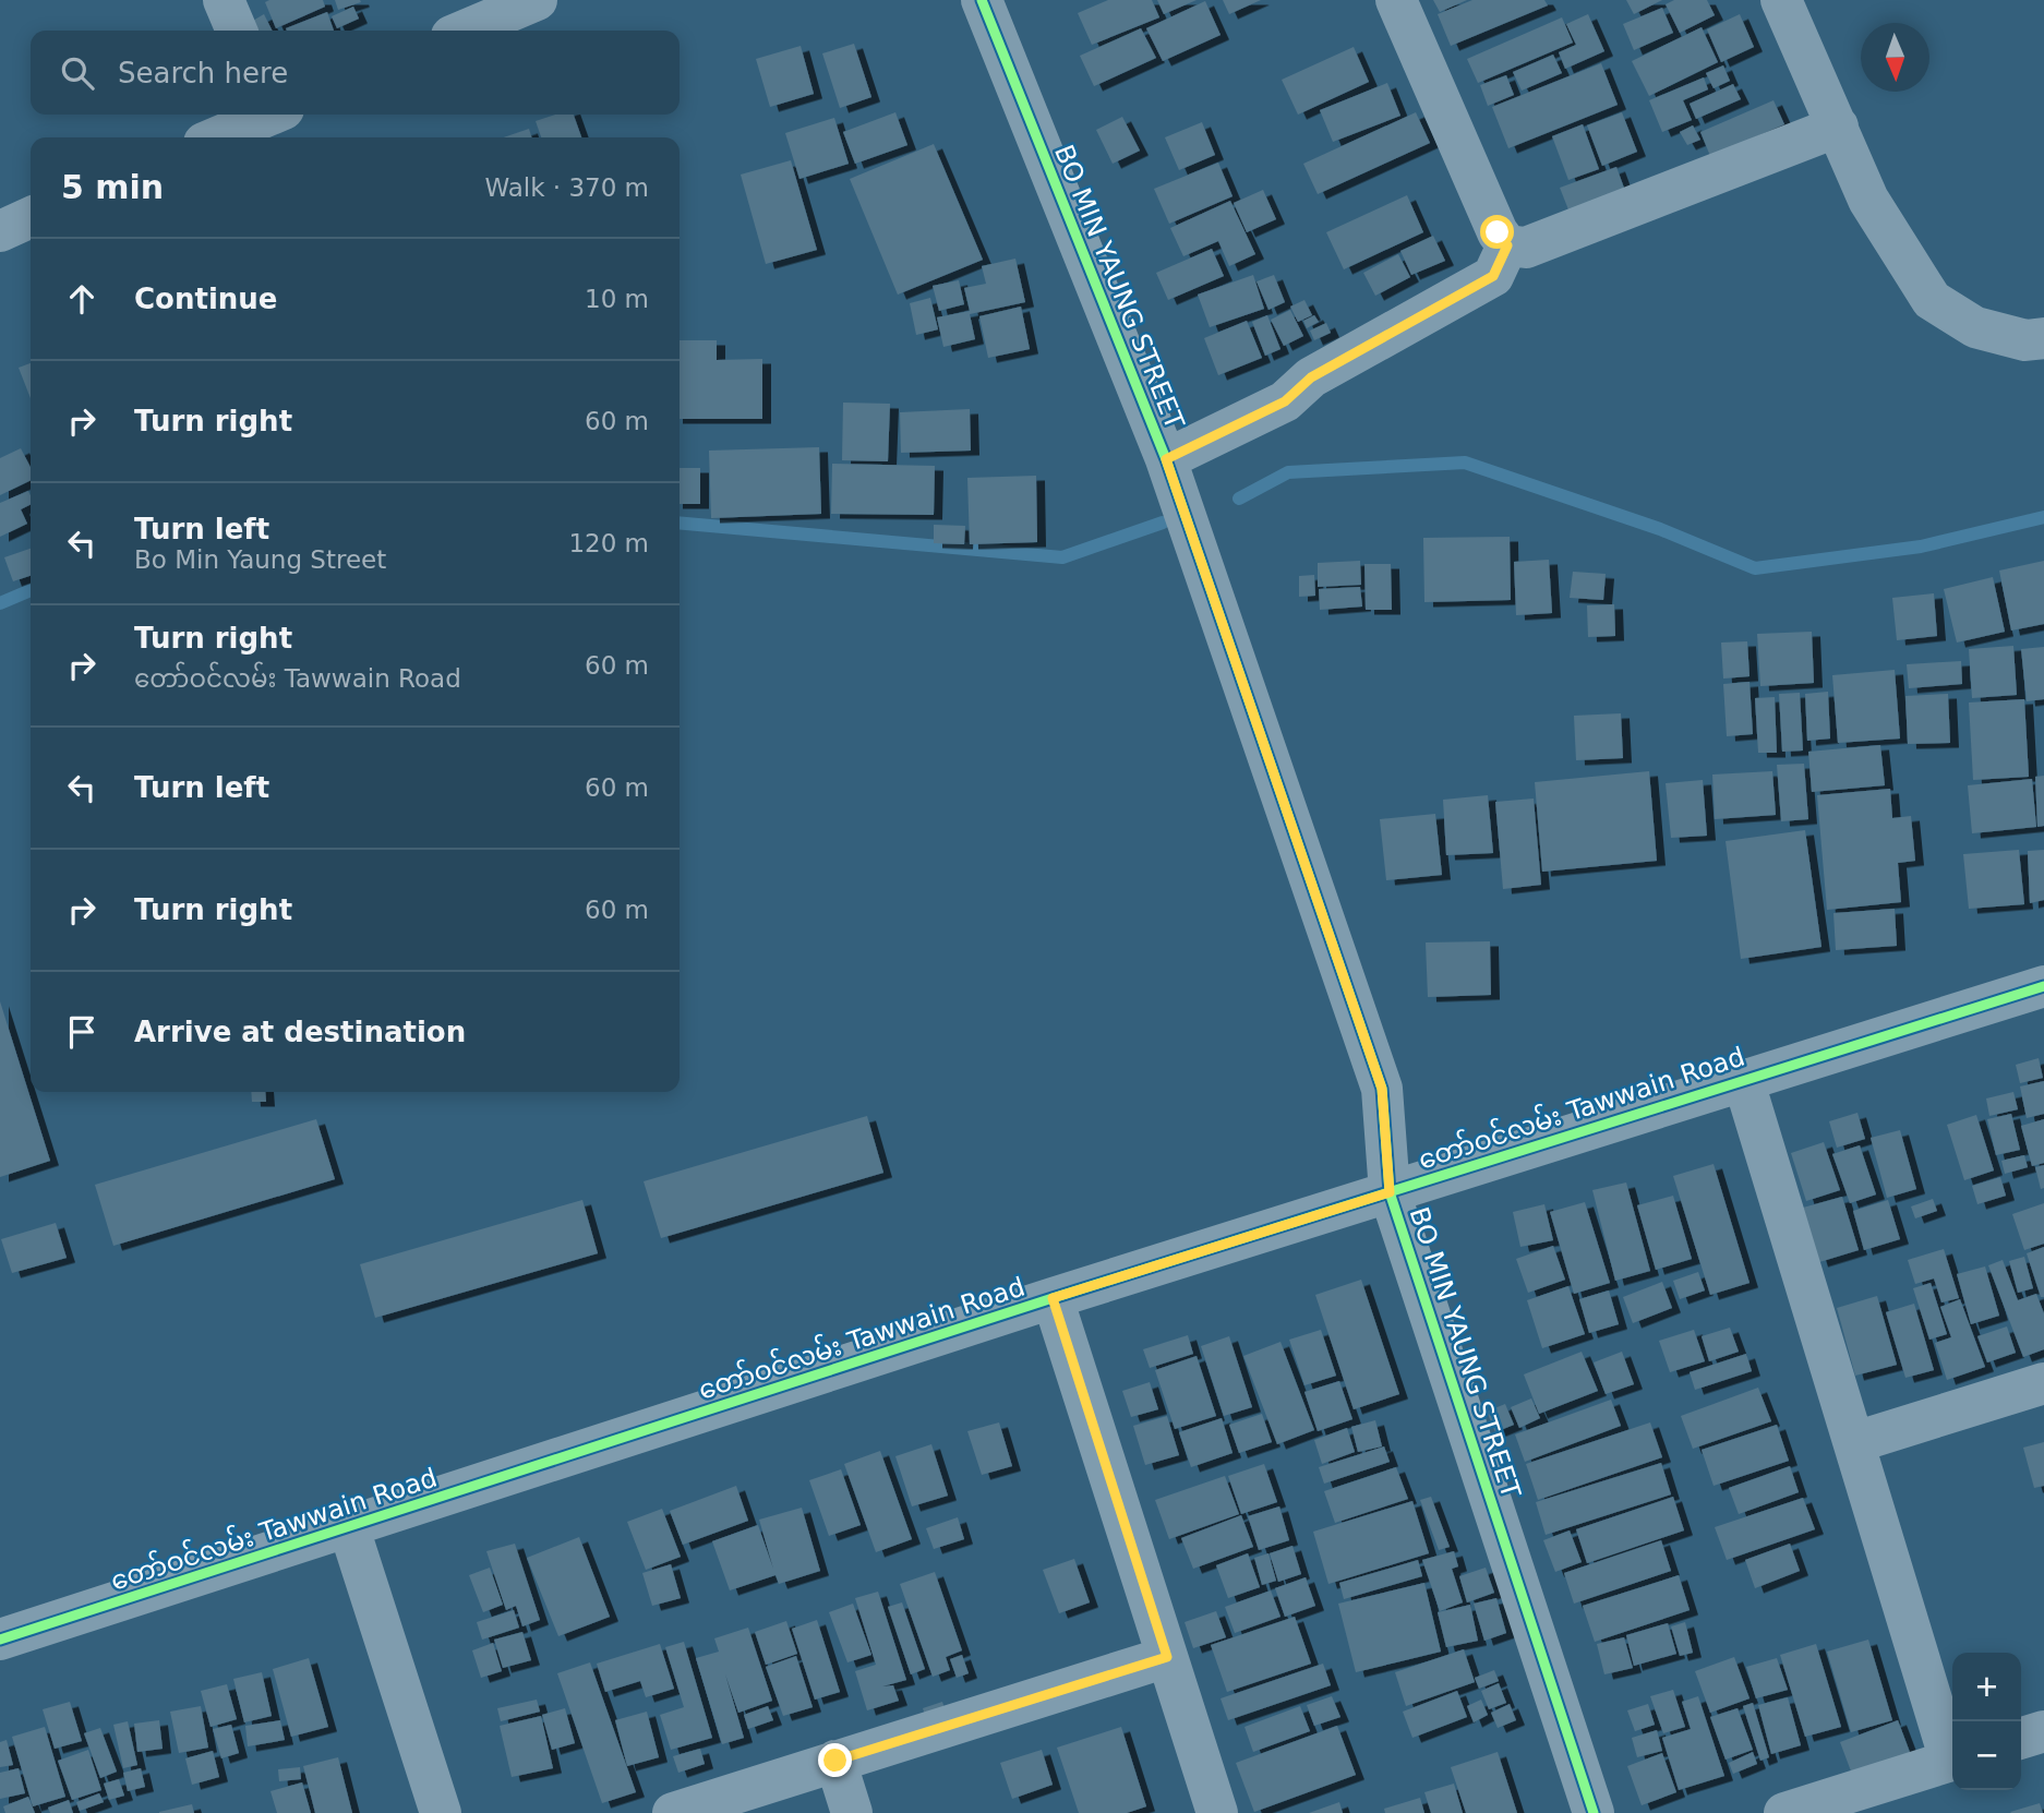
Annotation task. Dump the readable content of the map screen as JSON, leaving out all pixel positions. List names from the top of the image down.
{
  "streets": {
    "street": ["BO MIN YAUNG STREET", "တော်ဝင်လမ်း Tawwain Road"]
  },
  "crossings": [
    ["BO MIN YAUNG STREET", "တော်ဝင်လမ်း Tawwain Road"]
  ],
  "north": "bottom",
  "page": {
    "search": "Search here",
    "heading": ["5 min", "Walk · 370 m"],
    "list": [
      ["Continue", "10 m"],
      ["Turn right", "60 m"],
      ["Turn left", "Bo Min Yaung Street", "120 m"],
      ["Turn right", "တော်ဝင်လမ်း Tawwain Road", "60 m"],
      ["Turn left", "60 m"],
      ["Turn right", "60 m"],
      "Arrive at destination"
    ],
    "map_buttons": ["+", "−"]
  }
}
